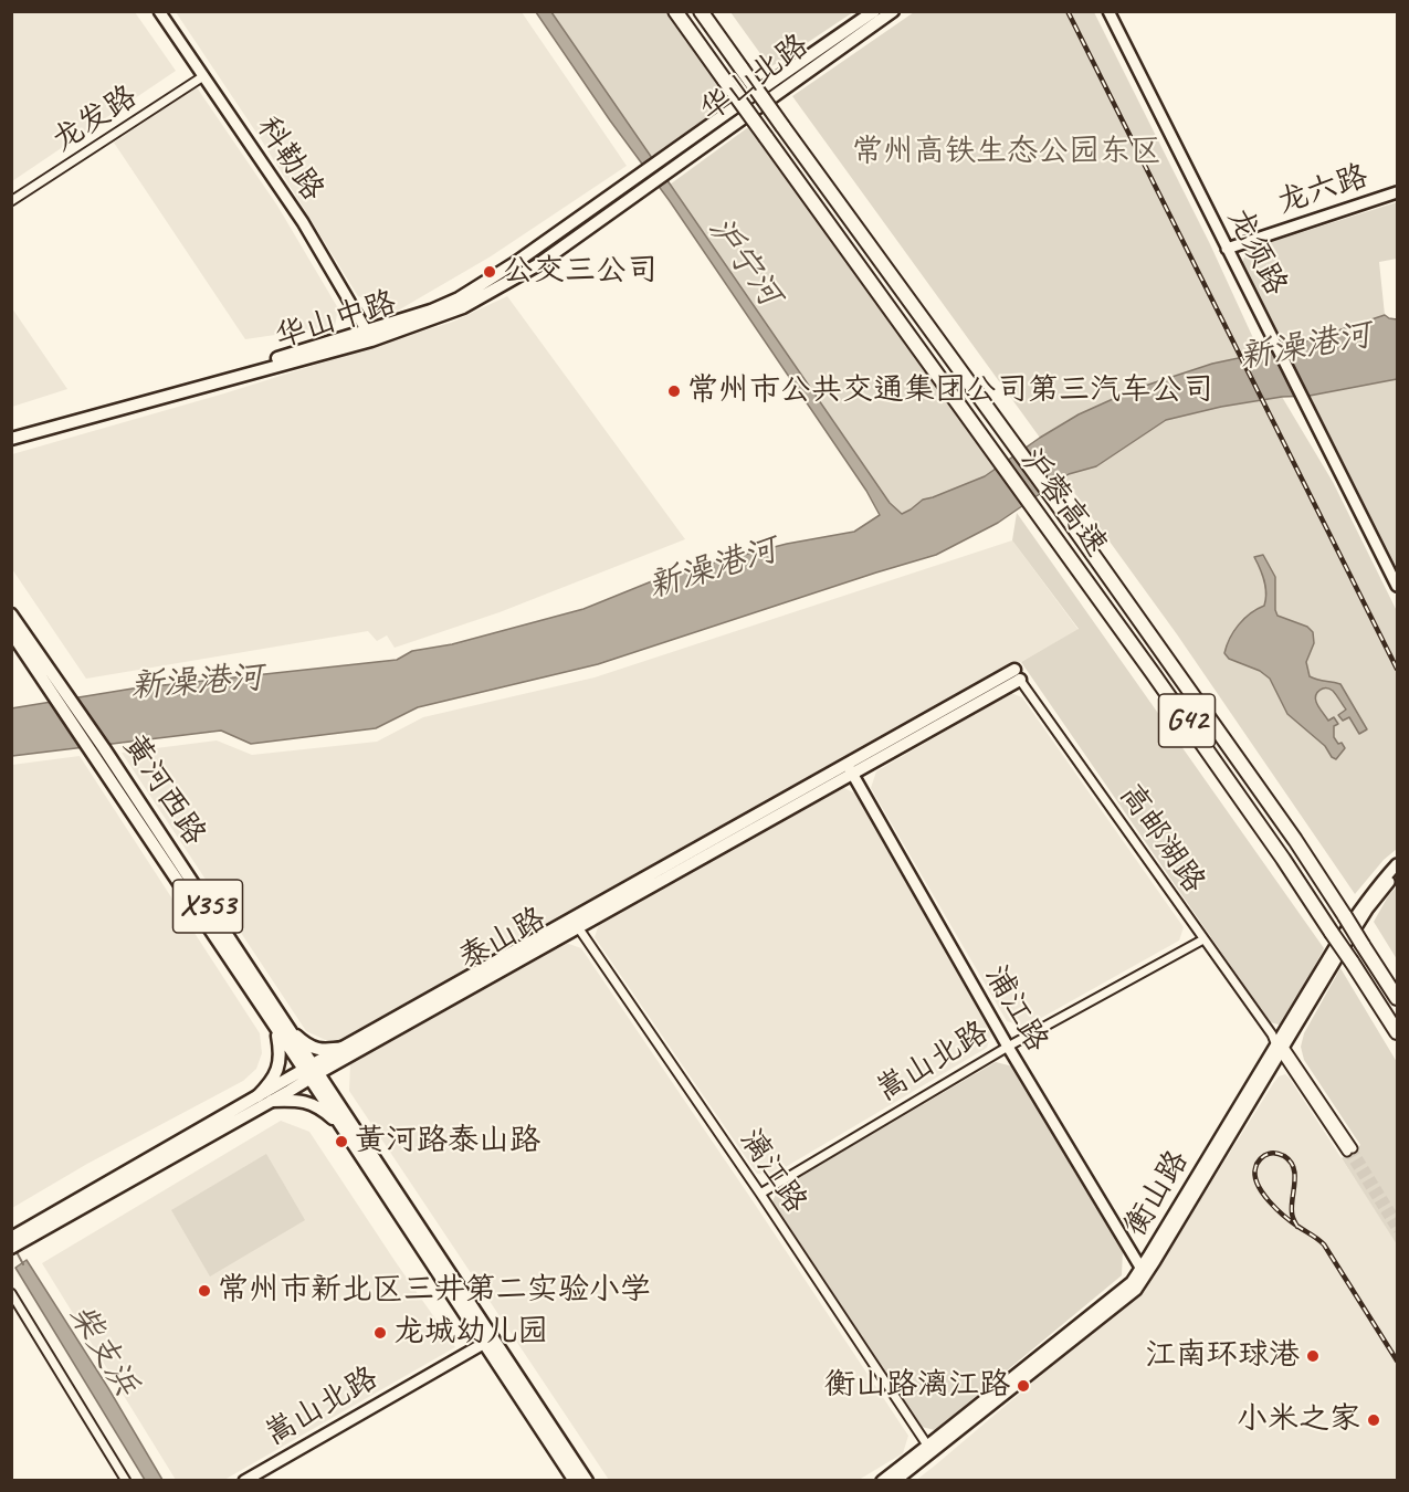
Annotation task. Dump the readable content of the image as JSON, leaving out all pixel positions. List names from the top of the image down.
{
  "streets": {
    "highway": ["沪蓉高速", "G42"],
    "main road": [
      "华山北路",
      "华山中路",
      "黄河西路",
      "X353",
      "泰山路"
    ],
    "street": [
      "龙发路",
      "科勒路",
      "龙六路",
      "龙须路",
      "高邮湖路",
      "浦江路",
      "嵩山北路",
      "漓江路",
      "衡山路"
    ]
  },
  "crossings": [
    ["华山北路", "华山中路"],
    ["龙发路", "科勒路"],
    ["科勒路", "华山中路"],
    ["龙六路", "龙须路"],
    ["黄河西路", "X353"],
    ["黄河西路", "泰山路"],
    ["高邮湖路", "泰山路"],
    ["高邮湖路", "嵩山北路"],
    ["高邮湖路", "衡山路"],
    ["X353", "泰山路"],
    ["X353", "嵩山北路"],
    ["泰山路", "浦江路"],
    ["泰山路", "漓江路"],
    ["浦江路", "嵩山北路"],
    ["浦江路", "衡山路"],
    ["嵩山北路", "漓江路"],
    ["漓江路", "衡山路"]
  ],
  "water": ["沪宁河", "新澡港河", "柴支浜"],
  "parks": ["常州高铁生态公园东区"],
  "places": [
    "公交三公司",
    "常州市公共交通集团公司第三汽车公司",
    "黄河路泰山路",
    "常州市新北区三井第二实验小学",
    "龙城幼儿园",
    "江南环球港",
    "衡山路漓江路",
    "小米之家"
  ]
}
